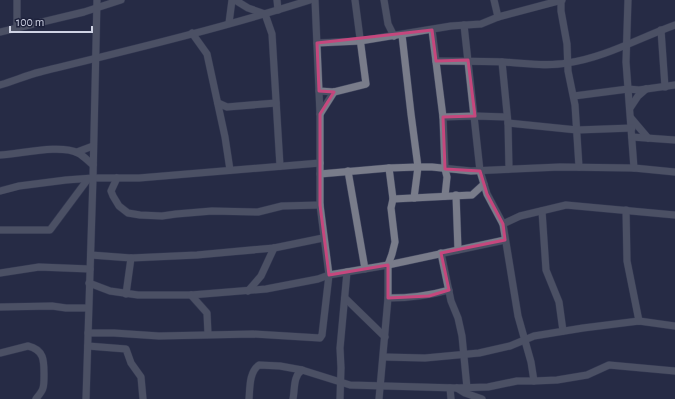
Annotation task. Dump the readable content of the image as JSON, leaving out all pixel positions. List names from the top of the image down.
{
  "scale_bar": "100 m"
}
